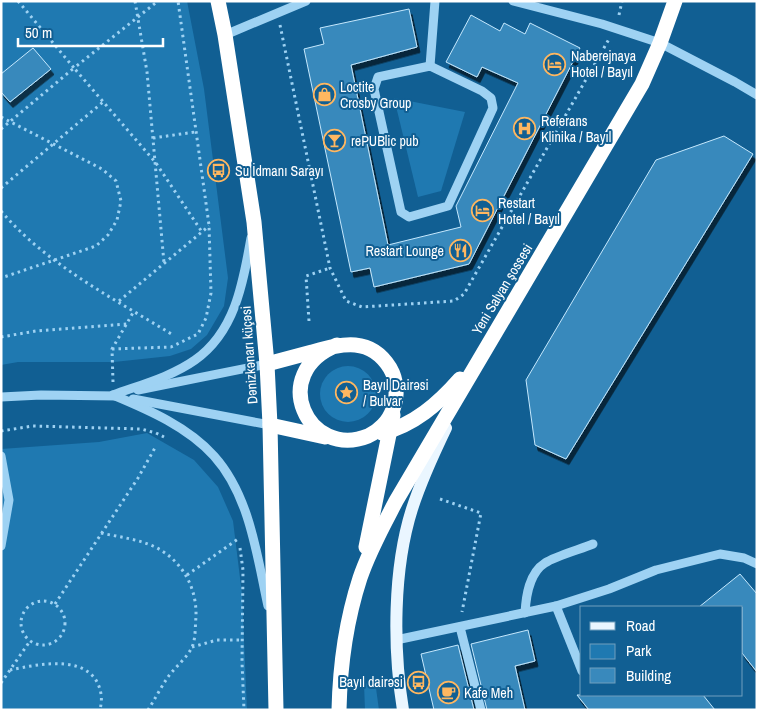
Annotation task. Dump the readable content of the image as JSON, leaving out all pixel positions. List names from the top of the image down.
{
  "streets": {
    "highway": ["Yeni Salyan şossesi", "Dənizkənarı küçəsi"]
  },
  "places": {
    "hotel": ["Naberejnaya Hotel / Bayıl", "Restart Hotel / Bayıl"],
    "shop": ["Loctite Crosby Group"],
    "hospital": ["Referans Klinika / Bayıl"],
    "bar": ["rePUBlic pub"],
    "bus stop": ["Su İdmanı Sarayı", "Bayıl dairəsi"],
    "restaurant": ["Restart Lounge"],
    "place": ["Bayıl Dairəsi / Bulvar"],
    "cafe": ["Kafe Meh"]
  },
  "legend": ["Road", "Park", "Building"],
  "scale_bar": "50 m"
}
